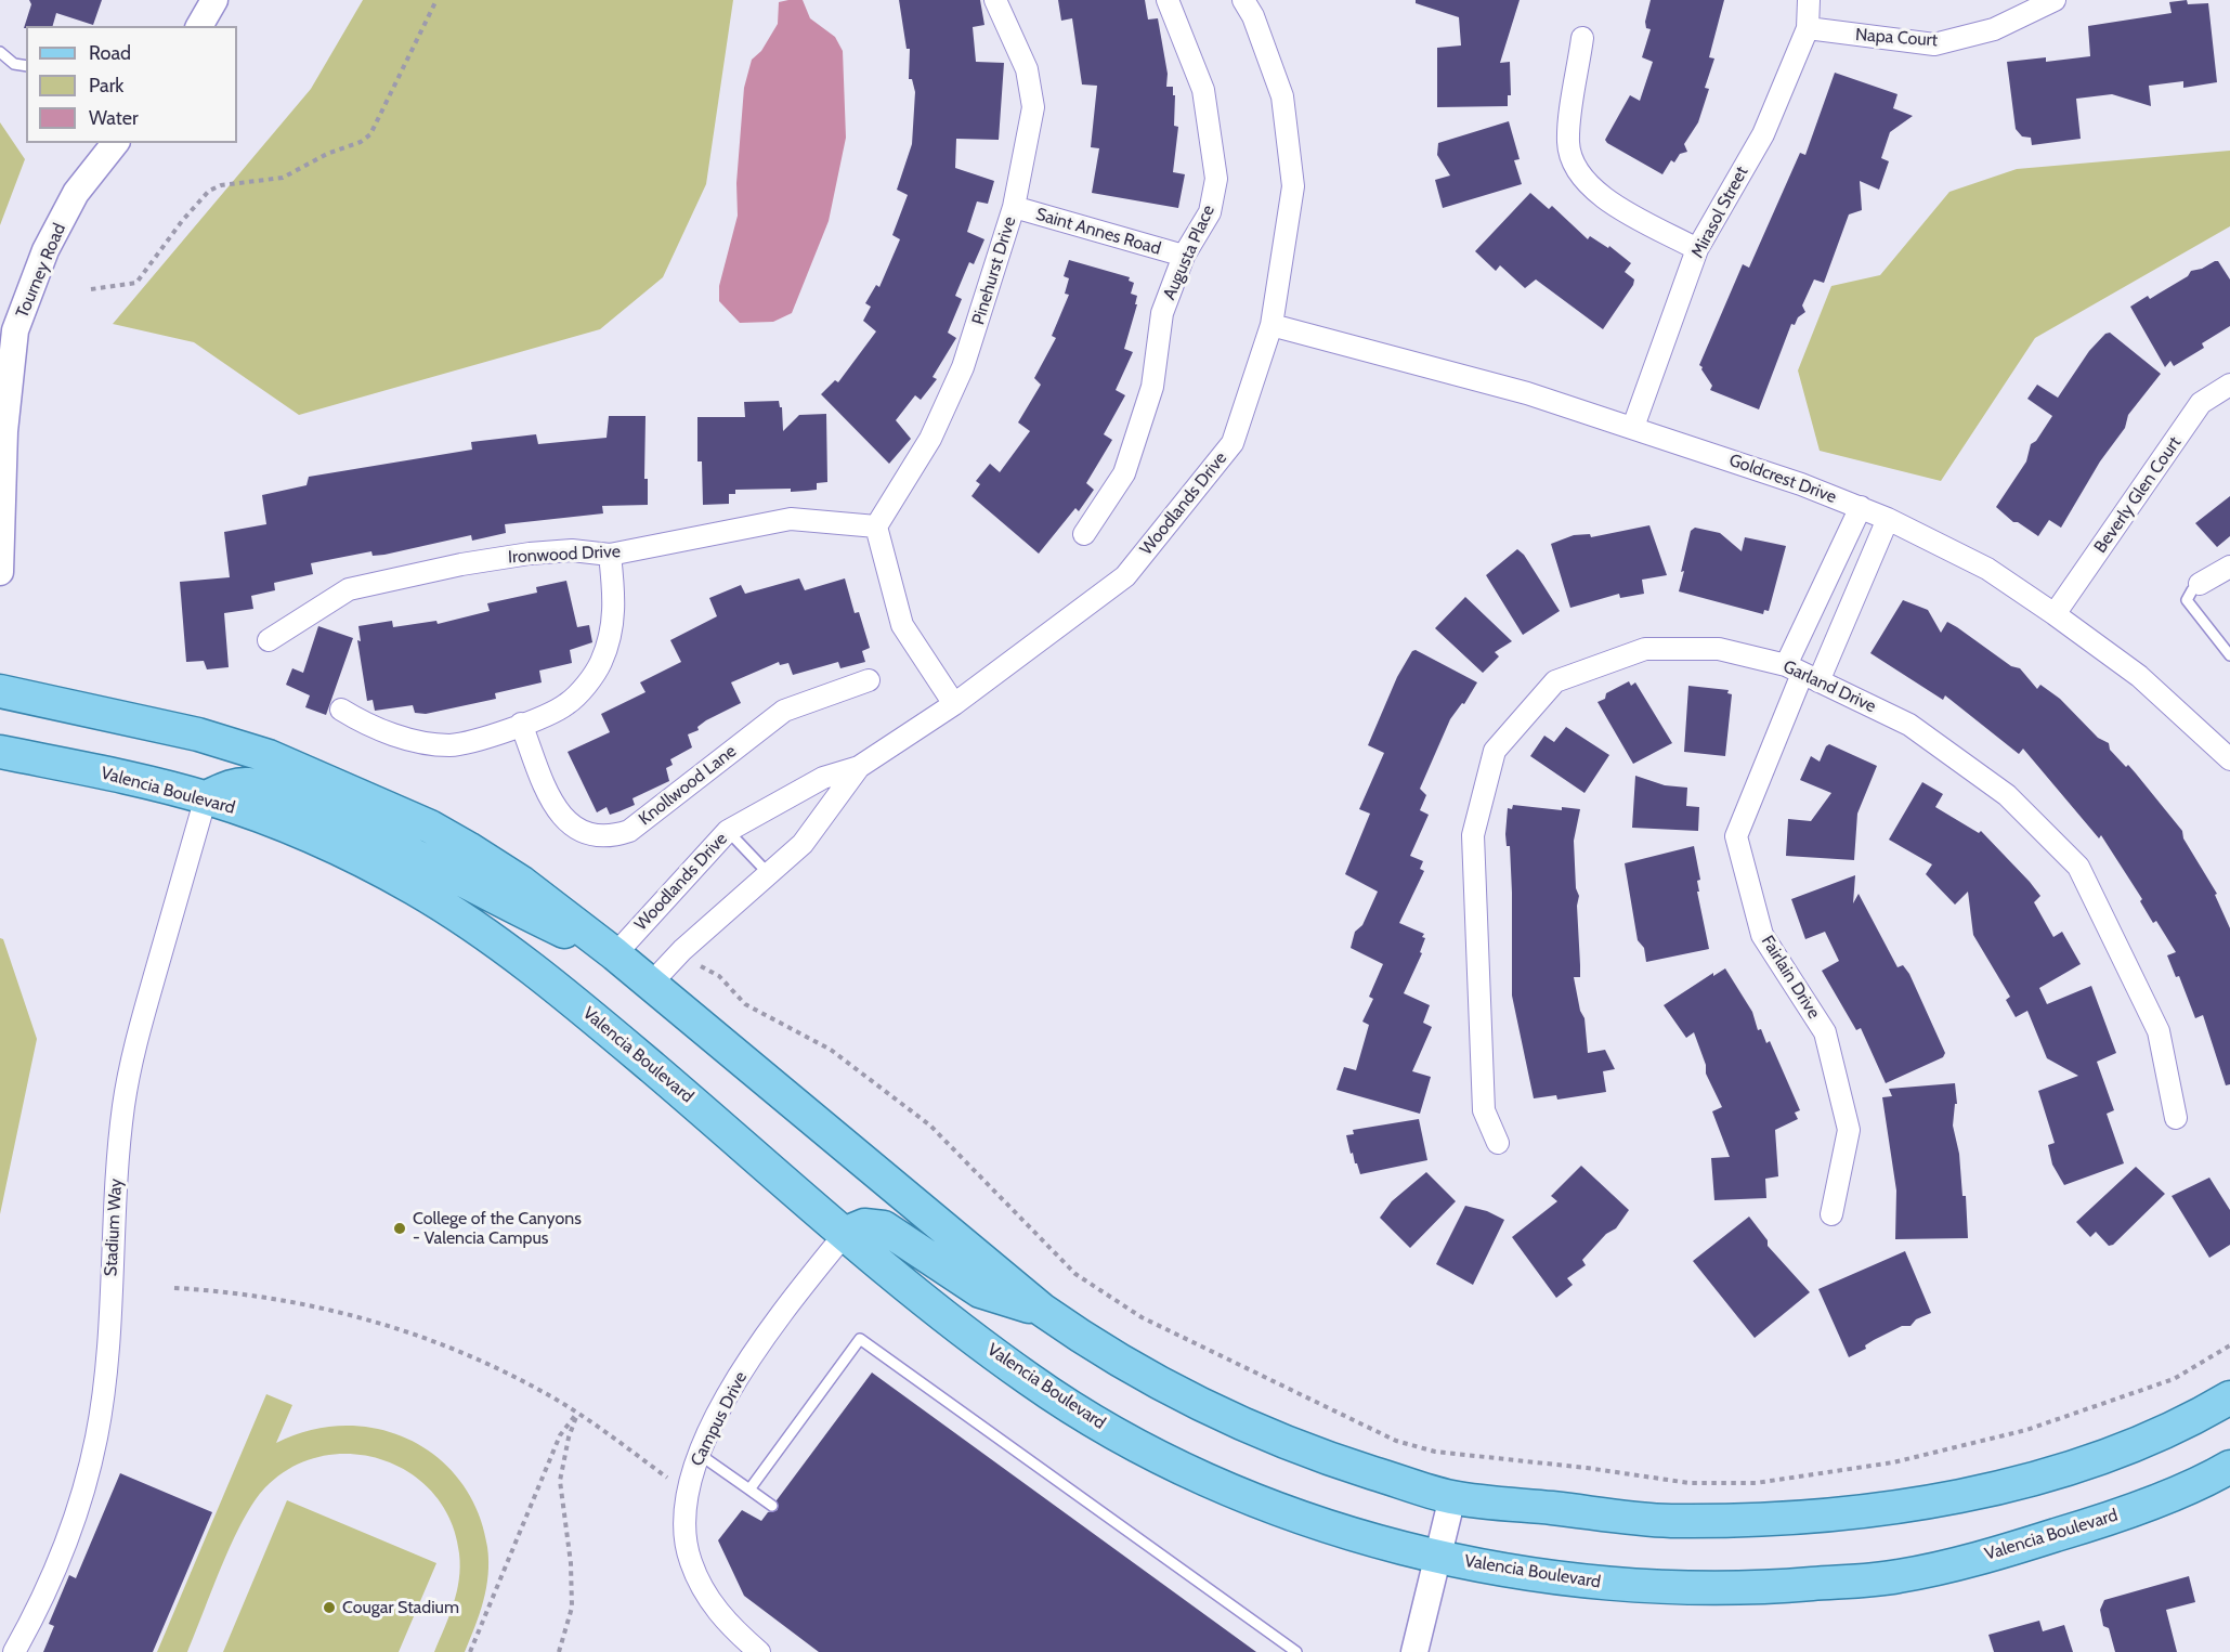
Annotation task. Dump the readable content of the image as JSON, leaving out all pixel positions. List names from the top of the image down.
{
  "streets": {
    "main road": ["Valencia Boulevard"],
    "street": [
      "Napa Court",
      "Mirasol Street",
      "Saint Annes Road",
      "Augusta Place",
      "Tourney Road",
      "Pinehurst Drive",
      "Goldcrest Drive",
      "Beverly Glen Court",
      "Woodlands Drive",
      "Ironwood Drive",
      "Garland Drive",
      "Knollwood Lane",
      "Fairlain Drive",
      "Stadium Way",
      "Campus Drive"
    ]
  },
  "crossings": [
    ["Napa Court", "Mirasol Street"],
    ["Mirasol Street", "Goldcrest Drive"],
    ["Saint Annes Road", "Augusta Place"],
    ["Saint Annes Road", "Pinehurst Drive"],
    ["Pinehurst Drive", "Ironwood Drive"],
    ["Goldcrest Drive", "Beverly Glen Court"],
    ["Goldcrest Drive", "Woodlands Drive"],
    ["Goldcrest Drive", "Fairlain Drive"],
    ["Garland Drive", "Fairlain Drive"],
    ["Valencia Boulevard", "Stadium Way"],
    ["Valencia Boulevard", "Campus Drive"]
  ],
  "places": ["College of the Canyons - Valencia Campus", "Cougar Stadium"],
  "legend": ["Road", "Park", "Water"]
}
